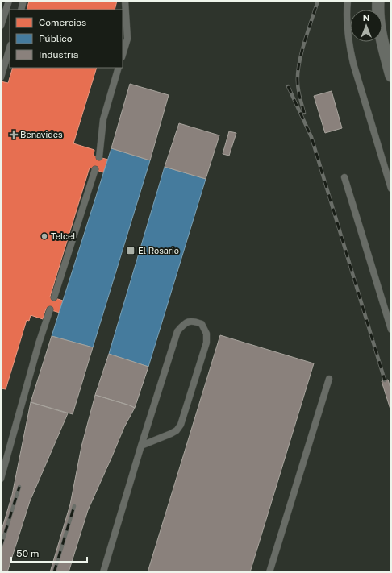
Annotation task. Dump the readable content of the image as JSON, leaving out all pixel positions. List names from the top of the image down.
{
  "places": {
    "health": ["Benavides"],
    "other": ["Telcel"],
    "transit": ["El Rosario"]
  },
  "legend": ["Comercios", "Público", "Industria"],
  "scale_bar": "50 m",
  "north": "top"
}
